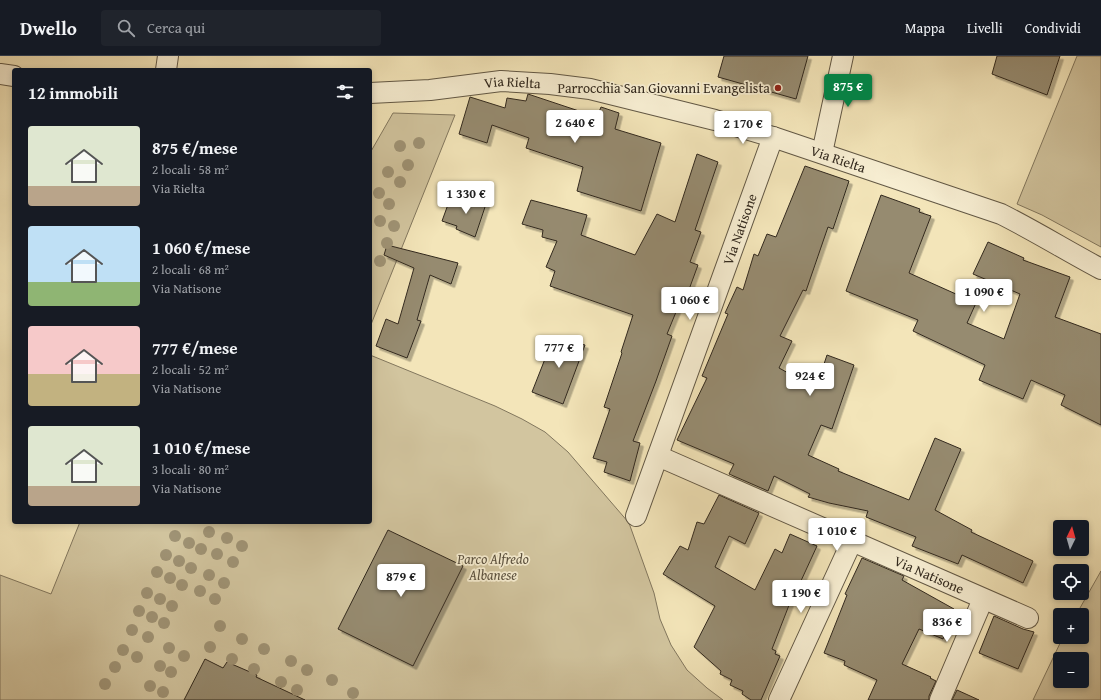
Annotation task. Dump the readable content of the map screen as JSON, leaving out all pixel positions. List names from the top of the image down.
{
  "streets": {
    "street": ["Via Rielta", "Via Natisone"]
  },
  "crossings": [
    ["Via Rielta", "Via Natisone"]
  ],
  "parks": ["Parco Alfredo Albanese"],
  "places": ["Parrocchia San Giovanni Evangelista"],
  "north": "top",
  "page": {
    "header": "Dwello",
    "search": "Cerca qui",
    "nav": ["Mappa", "Livelli", "Condividi"],
    "heading": "12 immobili",
    "price": [
      "875 €",
      "2 640 €",
      "2 170 €",
      "1 330 €",
      "1 090 €",
      "1 060 €",
      "777 €",
      "924 €",
      "1 010 €",
      "879 €",
      "1 190 €",
      "836 €"
    ],
    "list": [
      {
        "name": "875 €/mese",
        "note": "2 locali · 58 m² · Via Rielta"
      },
      {
        "name": "1 060 €/mese",
        "note": "2 locali · 68 m² · Via Natisone"
      },
      {
        "name": "777 €/mese",
        "note": "2 locali · 52 m² · Via Natisone"
      },
      {
        "name": "1 010 €/mese",
        "note": "3 locali · 80 m² · Via Natisone"
      }
    ],
    "map_buttons": ["+", "−"]
  }
}
